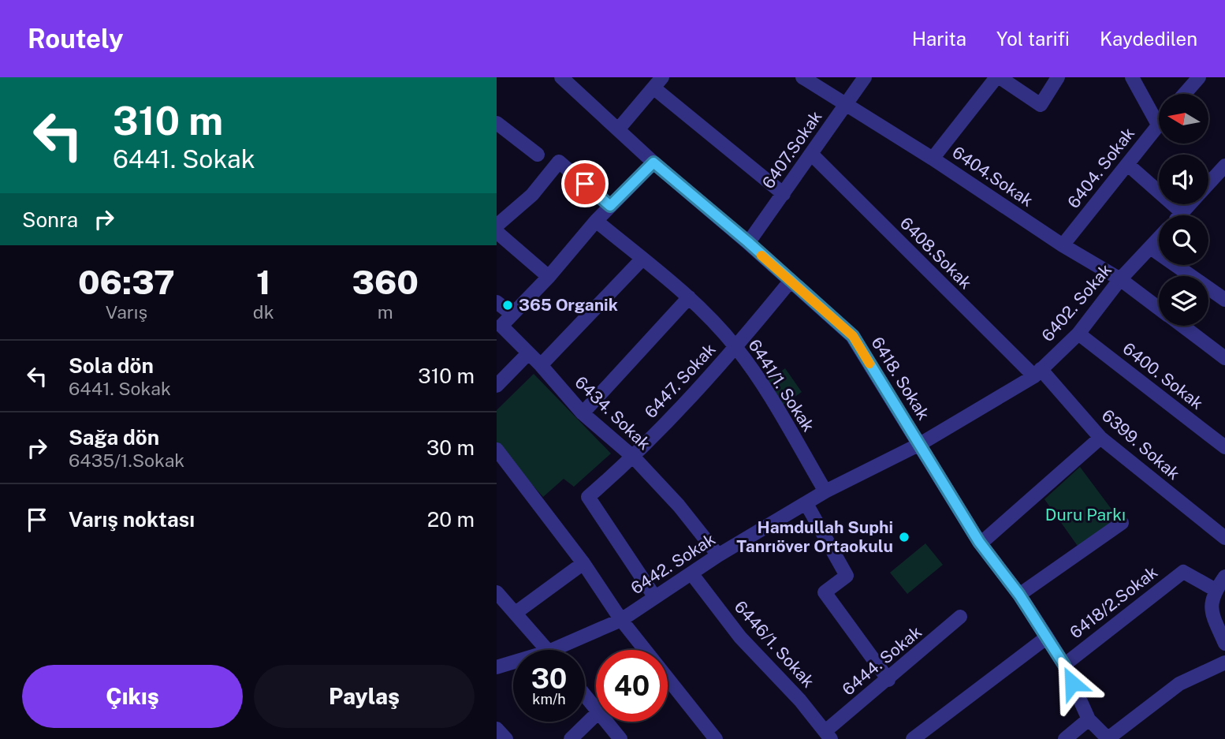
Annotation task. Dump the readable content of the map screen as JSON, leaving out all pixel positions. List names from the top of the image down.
{
  "streets": {
    "street": [
      "6407.Sokak",
      "6404. Sokak",
      "6404.Sokak",
      "6408.Sokak",
      "6402. Sokak",
      "6400. Sokak",
      "6418. Sokak",
      "6447. Sokak",
      "6441/1. Sokak",
      "6434. Sokak",
      "6399. Sokak",
      "6442. Sokak",
      "6418/2.Sokak",
      "6446/1. Sokak",
      "6444. Sokak"
    ]
  },
  "crossings": [
    ["6407.Sokak", "6404.Sokak"],
    ["6407.Sokak", "6408.Sokak"],
    ["6407.Sokak", "6418. Sokak"],
    ["6404. Sokak", "6404.Sokak"],
    ["6404.Sokak", "6402. Sokak"],
    ["6408.Sokak", "6402. Sokak"],
    ["6408.Sokak", "6399. Sokak"],
    ["6402. Sokak", "6400. Sokak"],
    ["6402. Sokak", "6418. Sokak"],
    ["6402. Sokak", "6399. Sokak"],
    ["6402. Sokak", "6442. Sokak"],
    ["6418. Sokak", "6447. Sokak"],
    ["6418. Sokak", "6442. Sokak"],
    ["6418. Sokak", "6418/2.Sokak"],
    ["6447. Sokak", "6441/1. Sokak"],
    ["6447. Sokak", "6434. Sokak"],
    ["6447. Sokak", "6442. Sokak"],
    ["6441/1. Sokak", "6442. Sokak"],
    ["6434. Sokak", "6442. Sokak"],
    ["6442. Sokak", "6446/1. Sokak"],
    ["6446/1. Sokak", "6444. Sokak"]
  ],
  "parks": ["Duru Parkı"],
  "places": ["365 Organik", "Hamdullah Suphi Tanrıöver Ortaokulu"],
  "north": "left",
  "page": {
    "header": "Routely",
    "nav": ["Harita", "Yol tarifi", "Kaydedilen"],
    "turn": ["310 m", "6441. Sokak"],
    "then": "Sonra",
    "eta": [
      "06:37",
      "Varış",
      "1",
      "dk",
      "360",
      "m"
    ],
    "list": [
      {
        "name": "Sola dön",
        "note": "6441. Sokak",
        "value": "310 m"
      },
      {
        "name": "Sağa dön",
        "note": "6435/1.Sokak",
        "value": "30 m"
      },
      {
        "name": "Varış noktası",
        "value": "20 m"
      }
    ],
    "speed": "30 km/h",
    "limit": "40",
    "buttons": ["Çıkış", "Paylaş"]
  }
}
